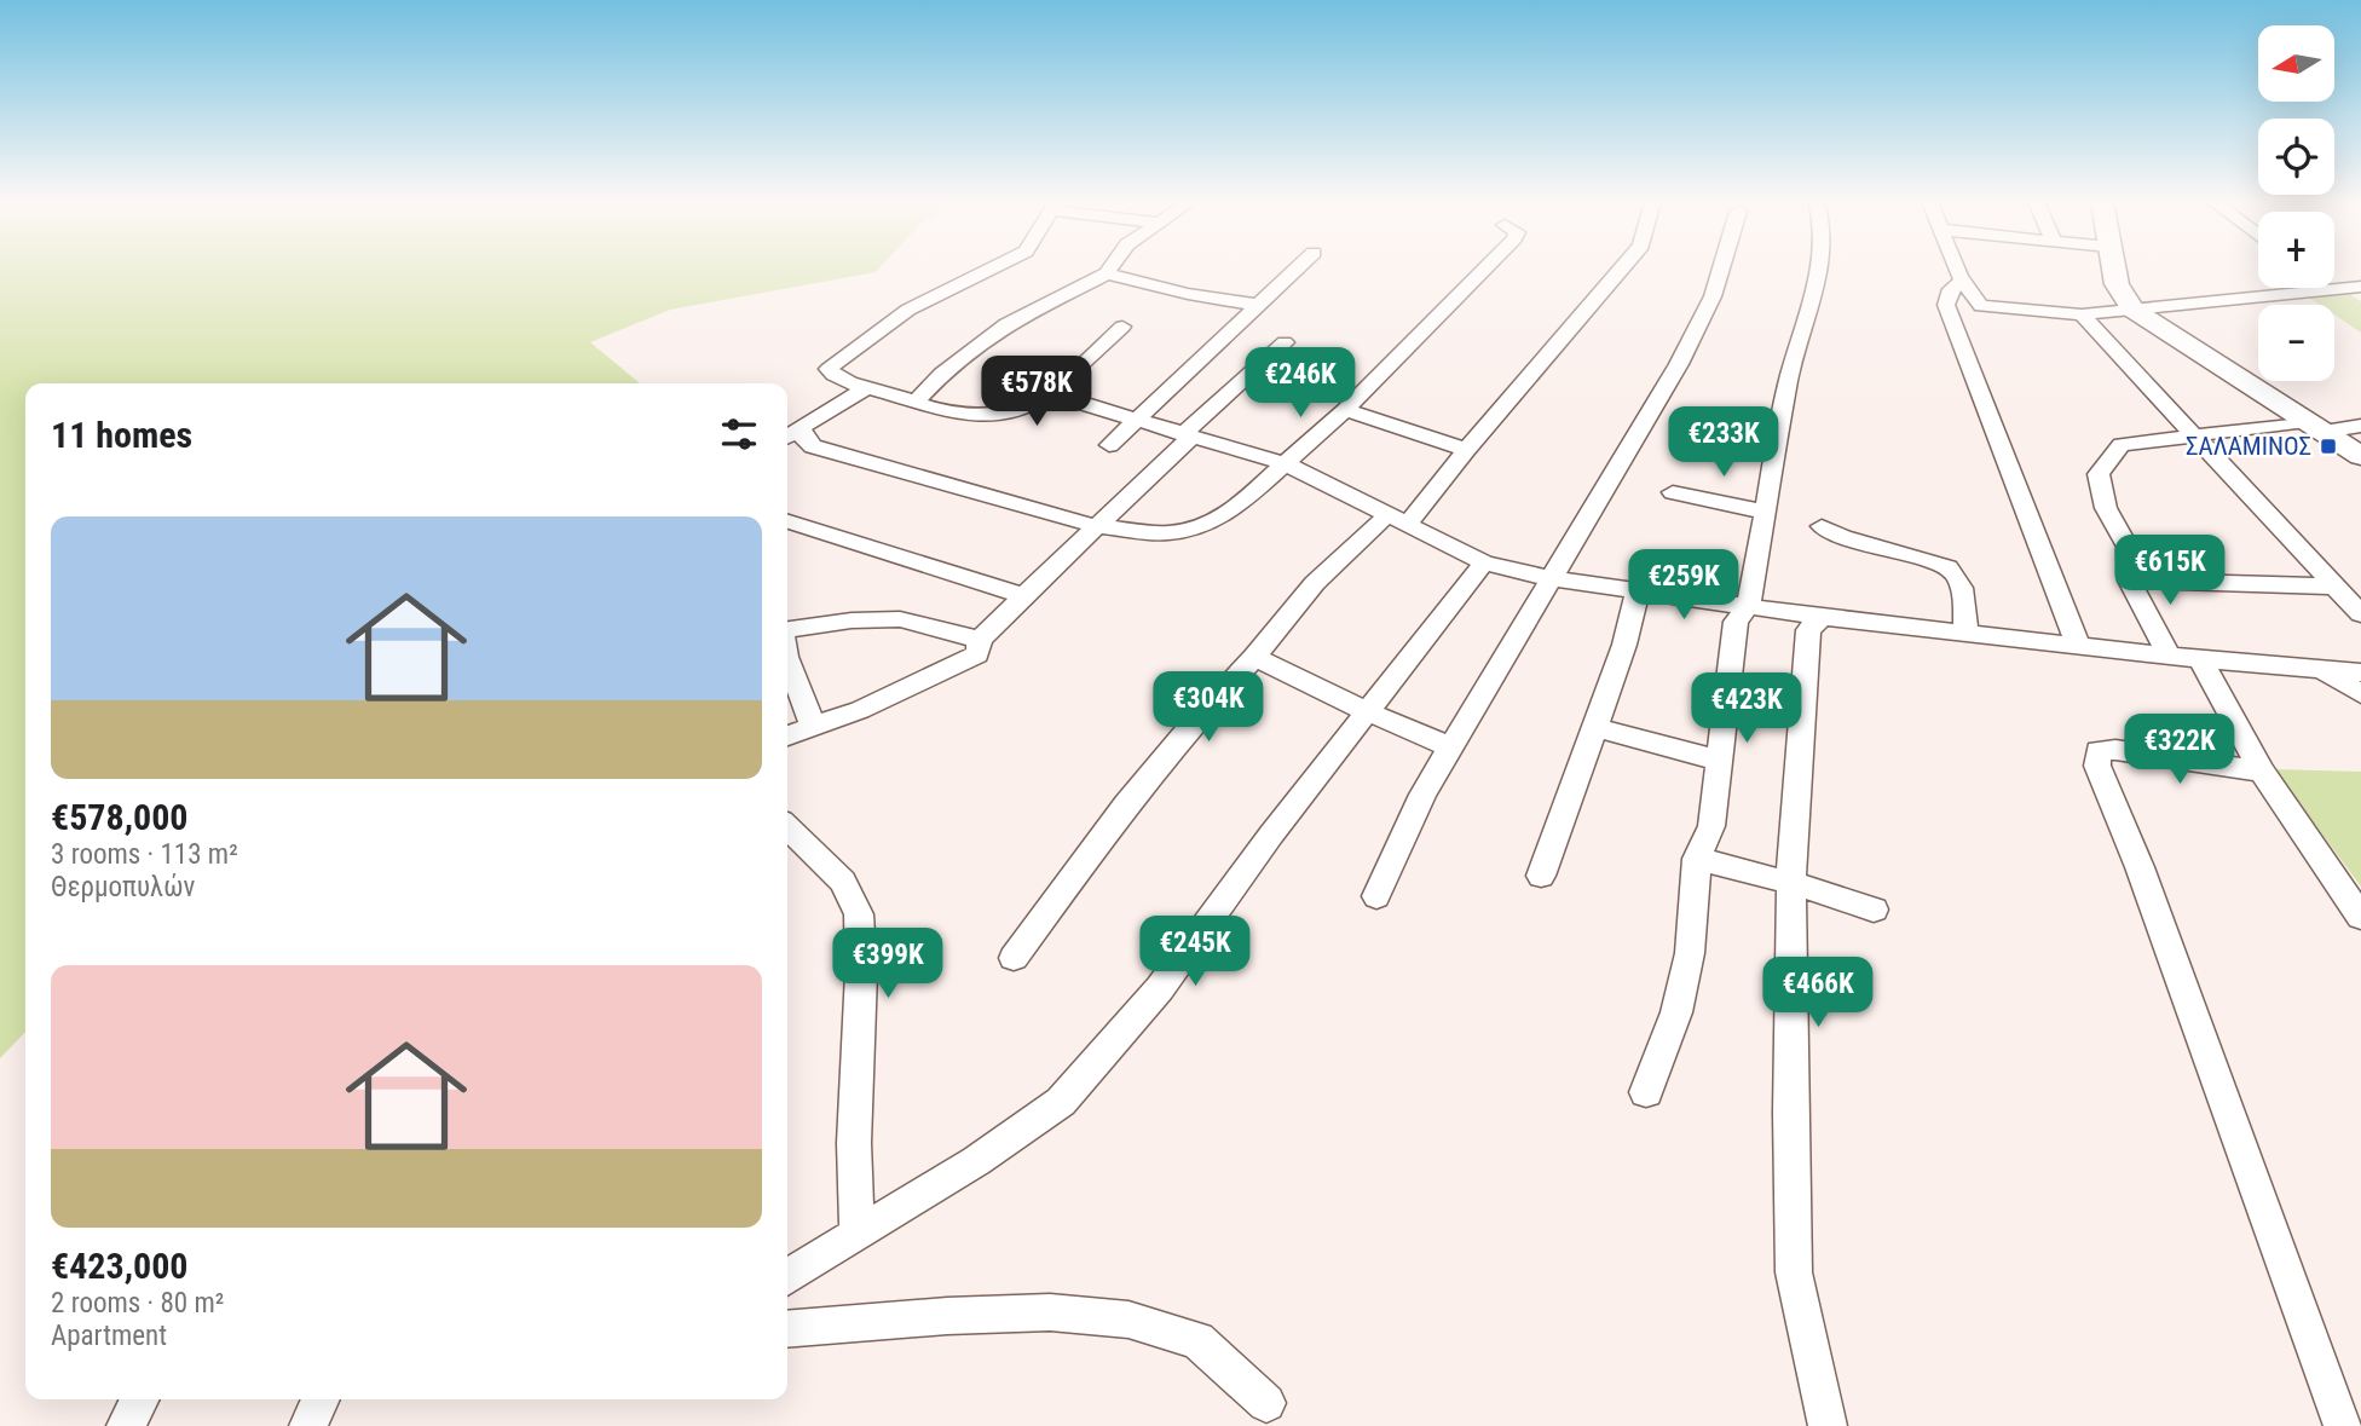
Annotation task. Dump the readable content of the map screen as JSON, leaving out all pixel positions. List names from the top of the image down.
{
  "places": {
    "transit": ["ΣΑΛΑΜΙΝΟΣ"]
  },
  "north": "left",
  "page": {
    "map_buttons": ["+", "−"],
    "price": [
      "€246K",
      "€578K",
      "€233K",
      "€615K",
      "€259K",
      "€304K",
      "€423K",
      "€322K",
      "€245K",
      "€399K",
      "€466K"
    ],
    "heading": "11 homes",
    "list": [
      {
        "name": "€578,000",
        "note": "3 rooms · 113 m² · Θερμοπυλών"
      },
      {
        "name": "€423,000",
        "note": "2 rooms · 80 m² · Apartment"
      }
    ]
  }
}
